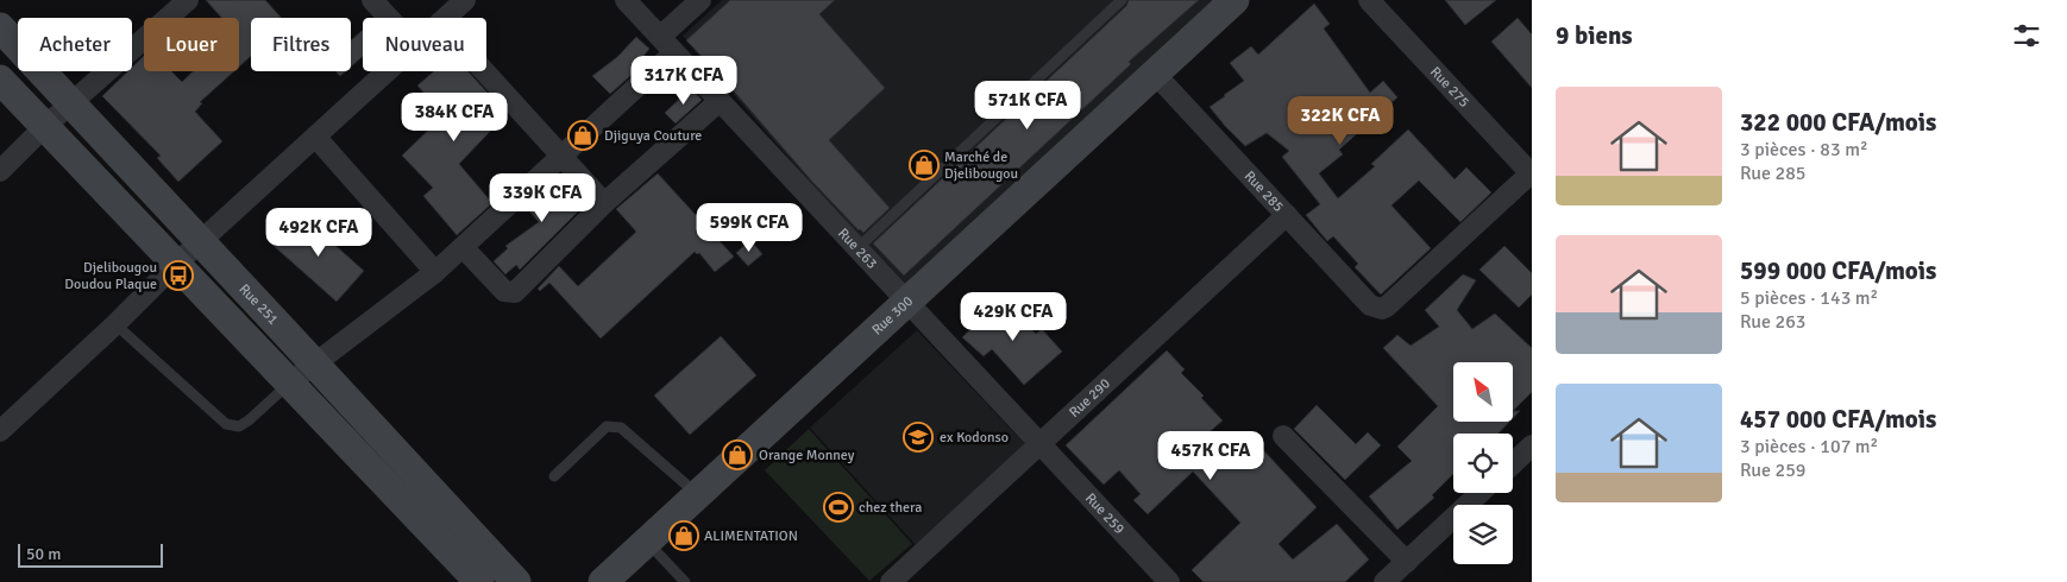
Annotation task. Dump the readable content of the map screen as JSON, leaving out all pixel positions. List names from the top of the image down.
{
  "streets": {
    "main road": ["Rue 251", "Rue 300"],
    "street": [
      "Rue 275",
      "Rue 285",
      "Rue 263",
      "Rue 290",
      "Rue 259"
    ]
  },
  "crossings": [
    ["Rue 275", "Rue 285"],
    ["Rue 285", "Rue 300"],
    ["Rue 285", "Rue 290"],
    ["Rue 263", "Rue 300"],
    ["Rue 263", "Rue 290"],
    ["Rue 263", "Rue 259"],
    ["Rue 290", "Rue 259"]
  ],
  "places": {
    "shop": [
      "Djiguya Couture",
      "Marché de Djelibougou",
      "Orange Monney",
      "ALIMENTATION"
    ],
    "bus stop": ["Djelibougou Doudou Plaque"],
    "school or university": ["ex Kodonso"],
    "sports": ["chez thera"]
  },
  "scale_bar": "50 m",
  "north": "top left",
  "page": {
    "heading": "9 biens",
    "chip": [
      "Acheter",
      "Louer",
      "Filtres",
      "Nouveau"
    ],
    "price": [
      "317K CFA",
      "571K CFA",
      "384K CFA",
      "322K CFA",
      "339K CFA",
      "599K CFA",
      "492K CFA",
      "429K CFA",
      "457K CFA"
    ],
    "list": [
      {
        "name": "322 000 CFA/mois",
        "note": "3 pièces · 83 m² · Rue 285"
      },
      {
        "name": "599 000 CFA/mois",
        "note": "5 pièces · 143 m² · Rue 263"
      },
      {
        "name": "457 000 CFA/mois",
        "note": "3 pièces · 107 m² · Rue 259"
      }
    ],
    "scale": "50 m"
  }
}
